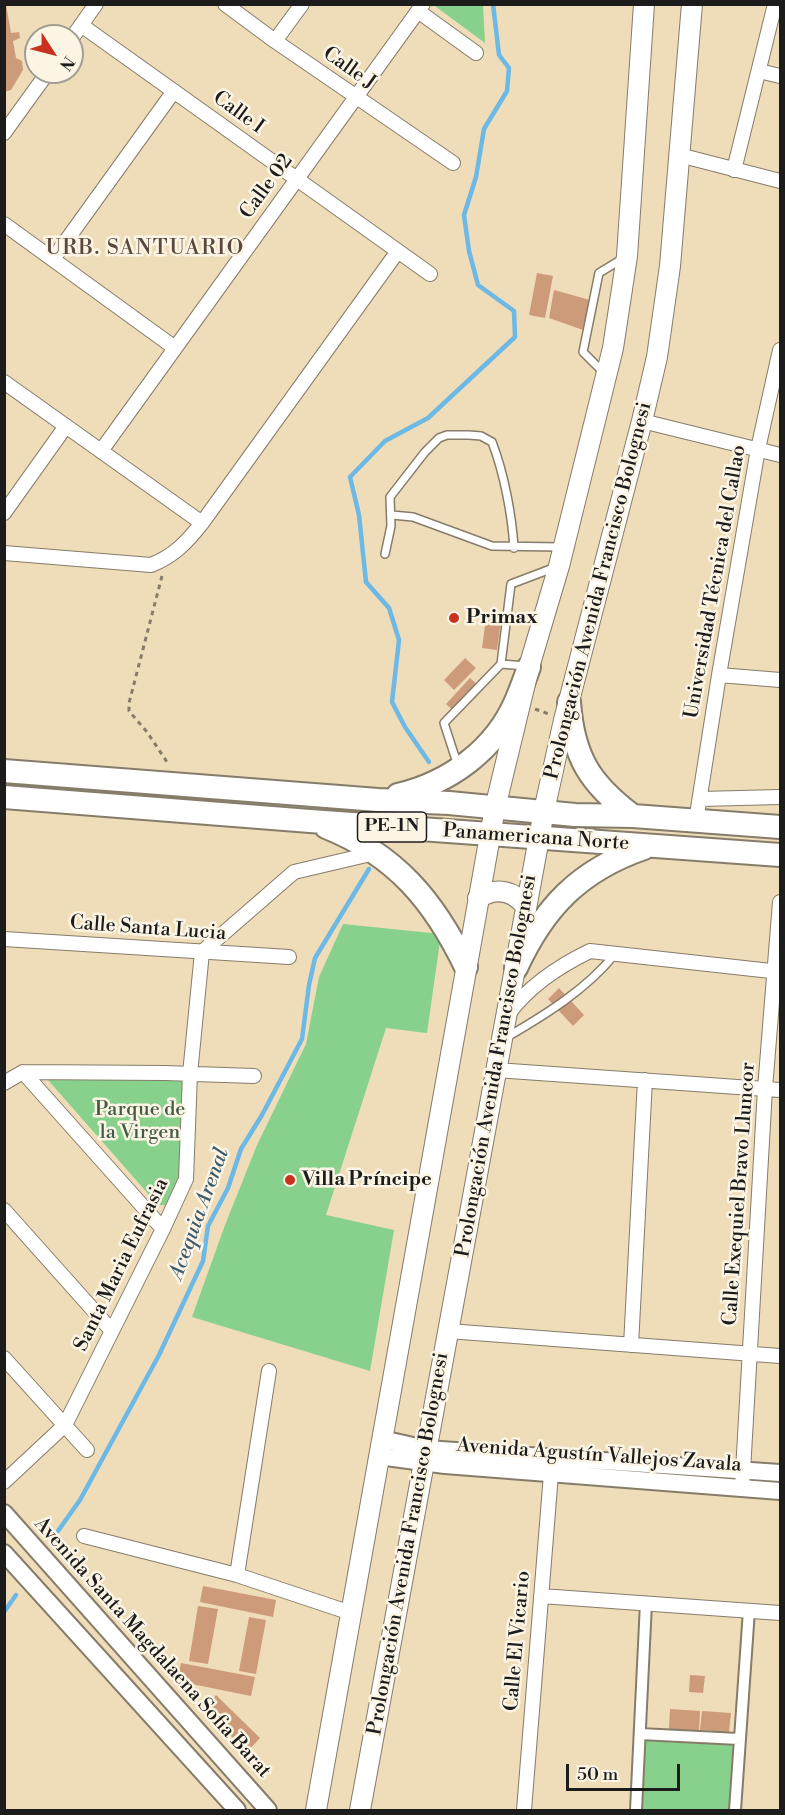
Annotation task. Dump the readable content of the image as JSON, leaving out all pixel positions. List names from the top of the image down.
{
  "streets": {
    "highway": ["PE-1N", "Panamericana Norte"],
    "main road": ["Prolongación Avenida Francisco Bolognesi"],
    "street": [
      "Calle J",
      "Calle I",
      "Calle 02",
      "Universidad Técnica del Callao",
      "Calle Santa Lucia",
      "Calle Exequiel Bravo Lluncor",
      "Santa Maria Eufrasia",
      "Avenida Agustín Vallejos Zavala",
      "Calle El Vicario",
      "Avenida Santa Magdalaena Sofia Barat"
    ]
  },
  "crossings": [
    ["Calle J", "Calle 02"],
    ["Calle I", "Calle 02"],
    ["Universidad Técnica del Callao", "Panamericana Norte"],
    ["Prolongación Avenida Francisco Bolognesi", "Panamericana Norte"],
    ["Prolongación Avenida Francisco Bolognesi", "Avenida Agustín Vallejos Zavala"],
    ["Calle Santa Lucia", "Santa Maria Eufrasia"],
    ["Calle Exequiel Bravo Lluncor", "Avenida Agustín Vallejos Zavala"],
    ["Avenida Agustín Vallejos Zavala", "Calle El Vicario"]
  ],
  "districts": ["URB. SANTUARIO"],
  "water": ["Acequia Arenal"],
  "parks": ["Parque de la Virgen"],
  "places": ["Primax", "Villa Príncipe"],
  "scale_bar": "50 m",
  "north": "bottom right"
}
